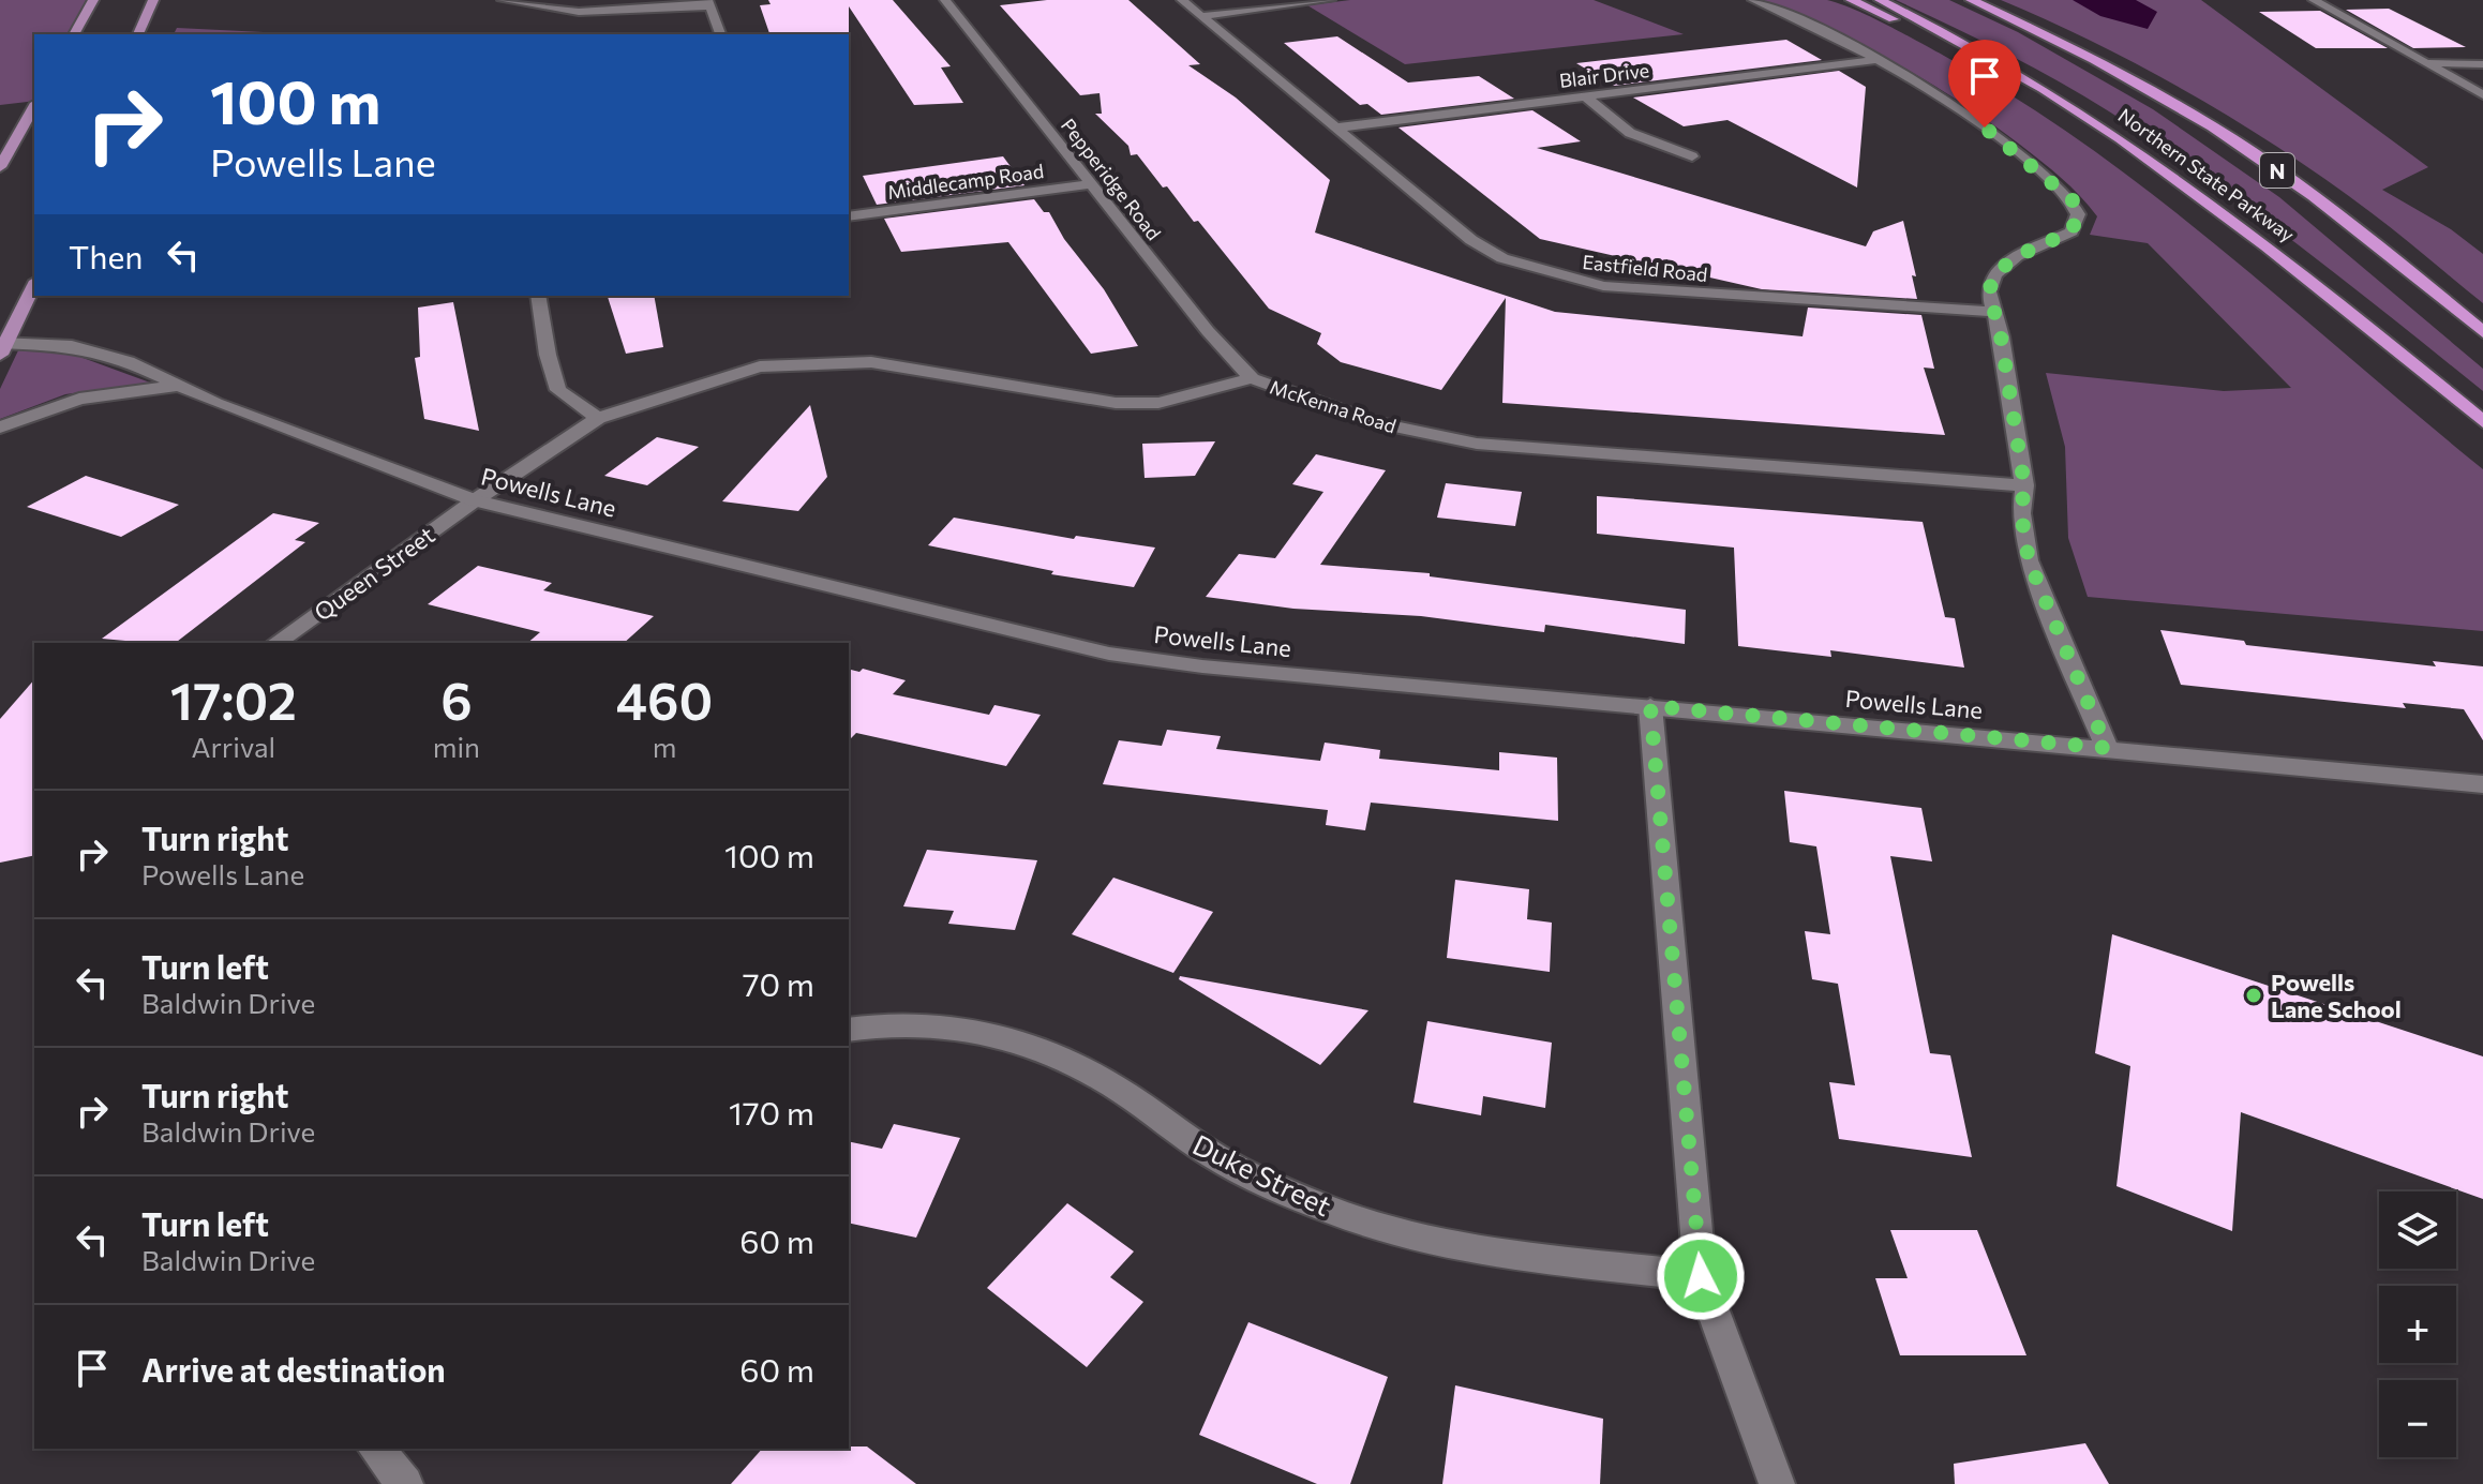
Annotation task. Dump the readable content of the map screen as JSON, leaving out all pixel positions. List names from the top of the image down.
{
  "streets": {
    "highway": ["N", "Northern State Parkway"],
    "street": [
      "Blair Drive",
      "Pepperidge Road",
      "Middlecamp Road",
      "Eastfield Road",
      "McKenna Road",
      "Powells Lane",
      "Queen Street",
      "Duke Street"
    ]
  },
  "crossings": [
    ["Blair Drive", "Eastfield Road"],
    ["Pepperidge Road", "Middlecamp Road"],
    ["Pepperidge Road", "McKenna Road"],
    ["McKenna Road", "Powells Lane"],
    ["McKenna Road", "Queen Street"],
    ["Powells Lane", "Queen Street"]
  ],
  "places": ["Powells Lane School"],
  "page": {
    "turn": ["100 m", "Powells Lane"],
    "then": "Then",
    "eta": [
      "17:02",
      "Arrival",
      "6",
      "min",
      "460",
      "m"
    ],
    "list": [
      {
        "name": "Turn right",
        "note": "Powells Lane",
        "value": "100 m"
      },
      {
        "name": "Turn left",
        "note": "Baldwin Drive",
        "value": "70 m"
      },
      {
        "name": "Turn right",
        "note": "Baldwin Drive",
        "value": "170 m"
      },
      {
        "name": "Turn left",
        "note": "Baldwin Drive",
        "value": "60 m"
      },
      {
        "name": "Arrive at destination",
        "value": "60 m"
      }
    ],
    "map_buttons": ["+", "−"]
  }
}
